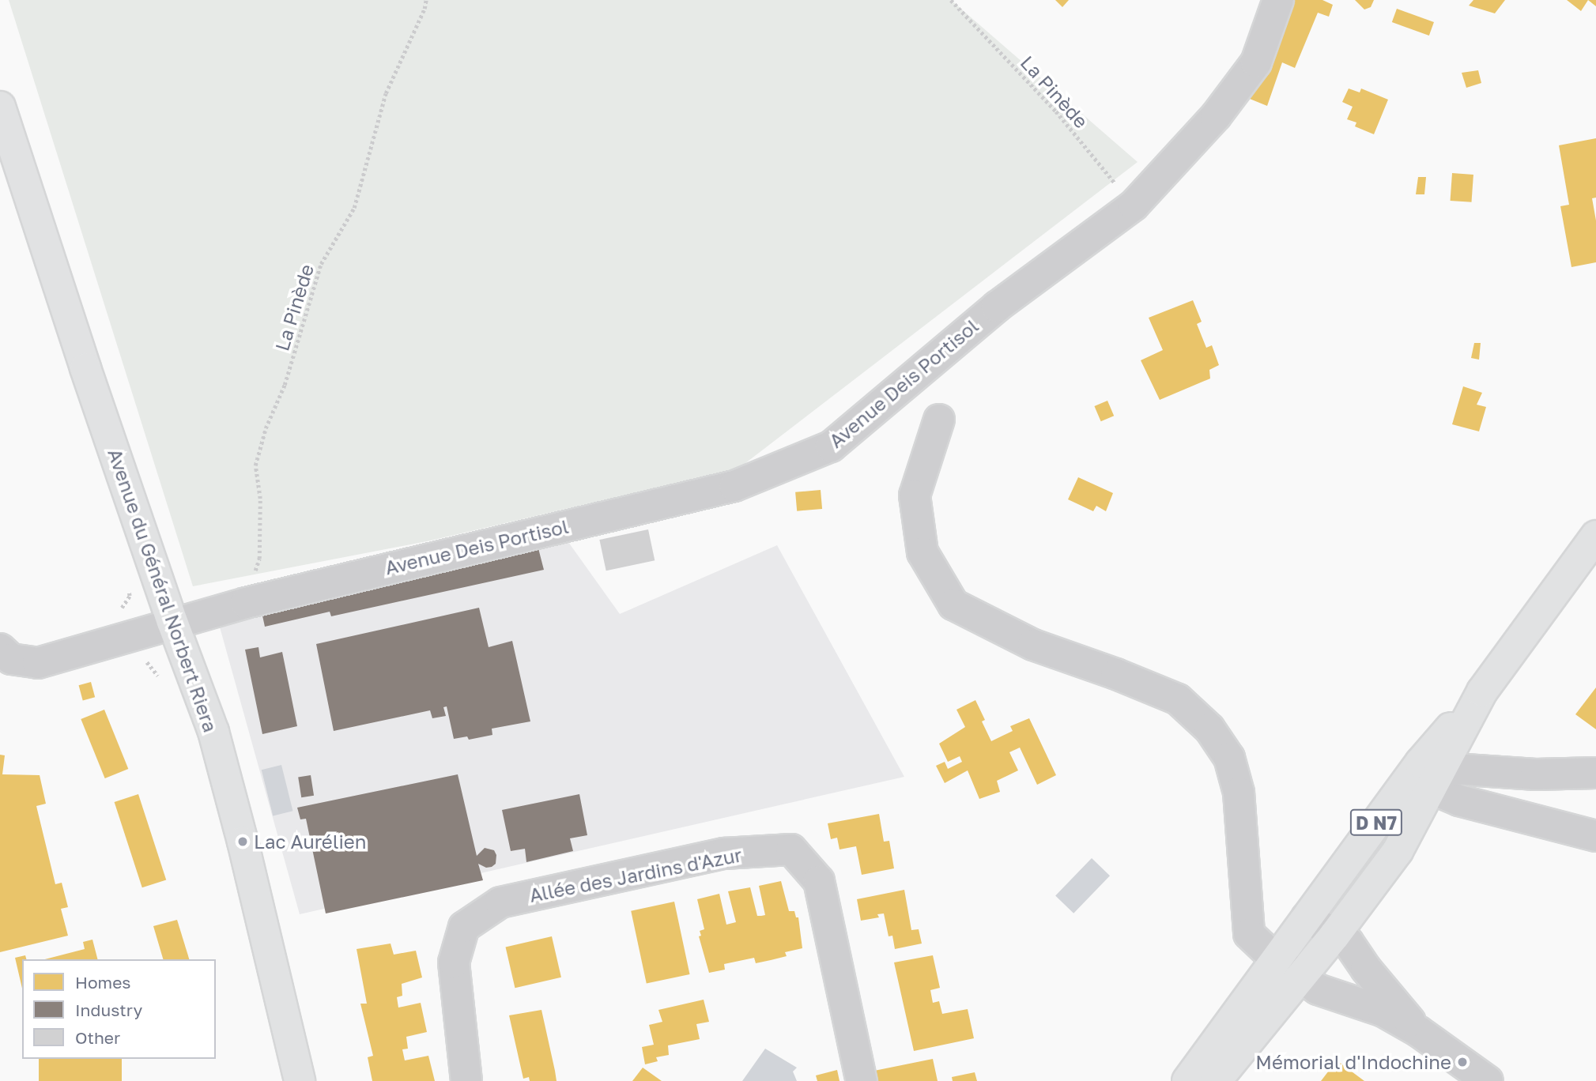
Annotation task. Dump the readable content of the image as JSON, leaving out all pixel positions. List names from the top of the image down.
{
  "streets": {
    "main road": ["Avenue du Général Norbert Riera", "D N7"],
    "street": ["Avenue Deis Portisol", "Allée des Jardins d'Azur"],
    "path": ["La Pinède"]
  },
  "crossings": [
    ["La Pinède", "Avenue Deis Portisol"],
    ["Avenue Deis Portisol", "Avenue du Général Norbert Riera"]
  ],
  "places": ["Lac Aurélien", "Mémorial d'Indochine"],
  "legend": ["Homes", "Industry", "Other"]
}
